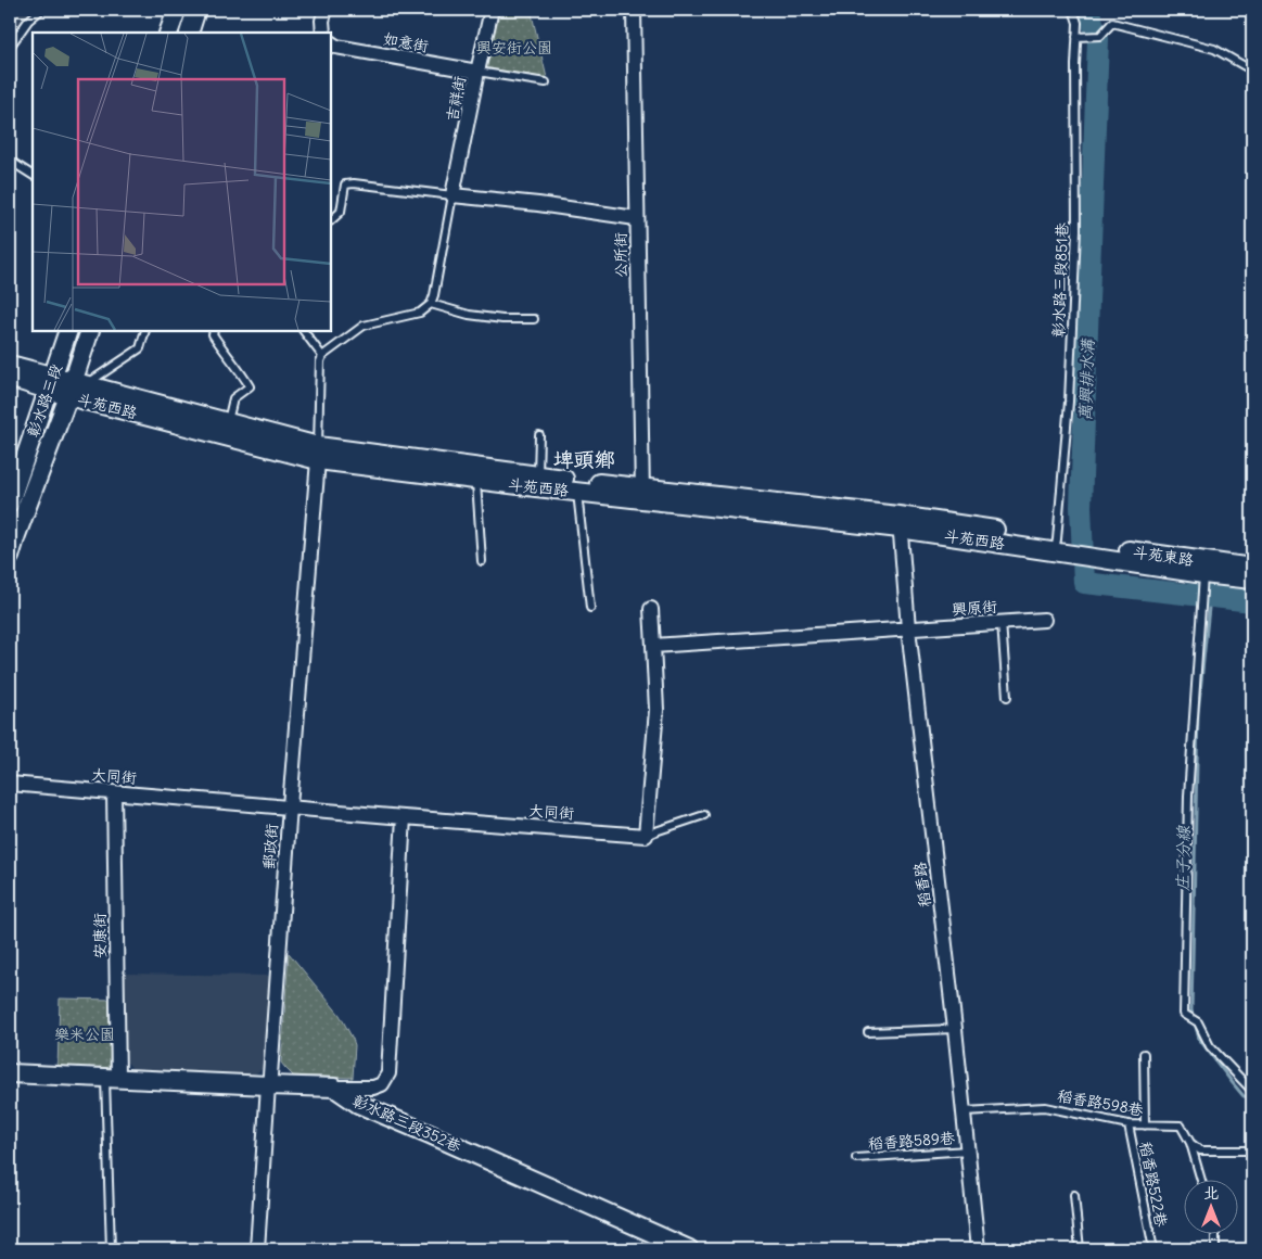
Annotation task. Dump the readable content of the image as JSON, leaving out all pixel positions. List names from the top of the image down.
{
  "streets": {
    "main road": [
      "彰水路三段",
      "斗苑西路",
      "斗苑東路",
      "彰水路三段352巷"
    ],
    "street": [
      "如意街",
      "吉祥街",
      "公所街",
      "興原街",
      "大同街",
      "郵政街",
      "稻香路",
      "安康街"
    ],
    "lane": [
      "彰水路三段851巷",
      "稻香路598巷",
      "稻香路589巷",
      "稻香路522巷"
    ]
  },
  "crossings": [
    ["如意街", "吉祥街"],
    ["公所街", "斗苑西路"],
    ["彰水路三段851巷", "斗苑西路"],
    ["彰水路三段851巷", "斗苑東路"],
    ["彰水路三段", "斗苑西路"],
    ["斗苑西路", "斗苑東路"],
    ["斗苑西路", "郵政街"],
    ["斗苑西路", "稻香路"],
    ["興原街", "稻香路"],
    ["大同街", "郵政街"],
    ["大同街", "安康街"],
    ["稻香路", "稻香路598巷"],
    ["稻香路", "稻香路589巷"],
    ["稻香路598巷", "稻香路522巷"]
  ],
  "districts": ["埤頭鄉"],
  "water": ["萬興排水溝", "庄子分線"],
  "parks": ["興安街公園", "樂米公園"],
  "north": "top"
}
